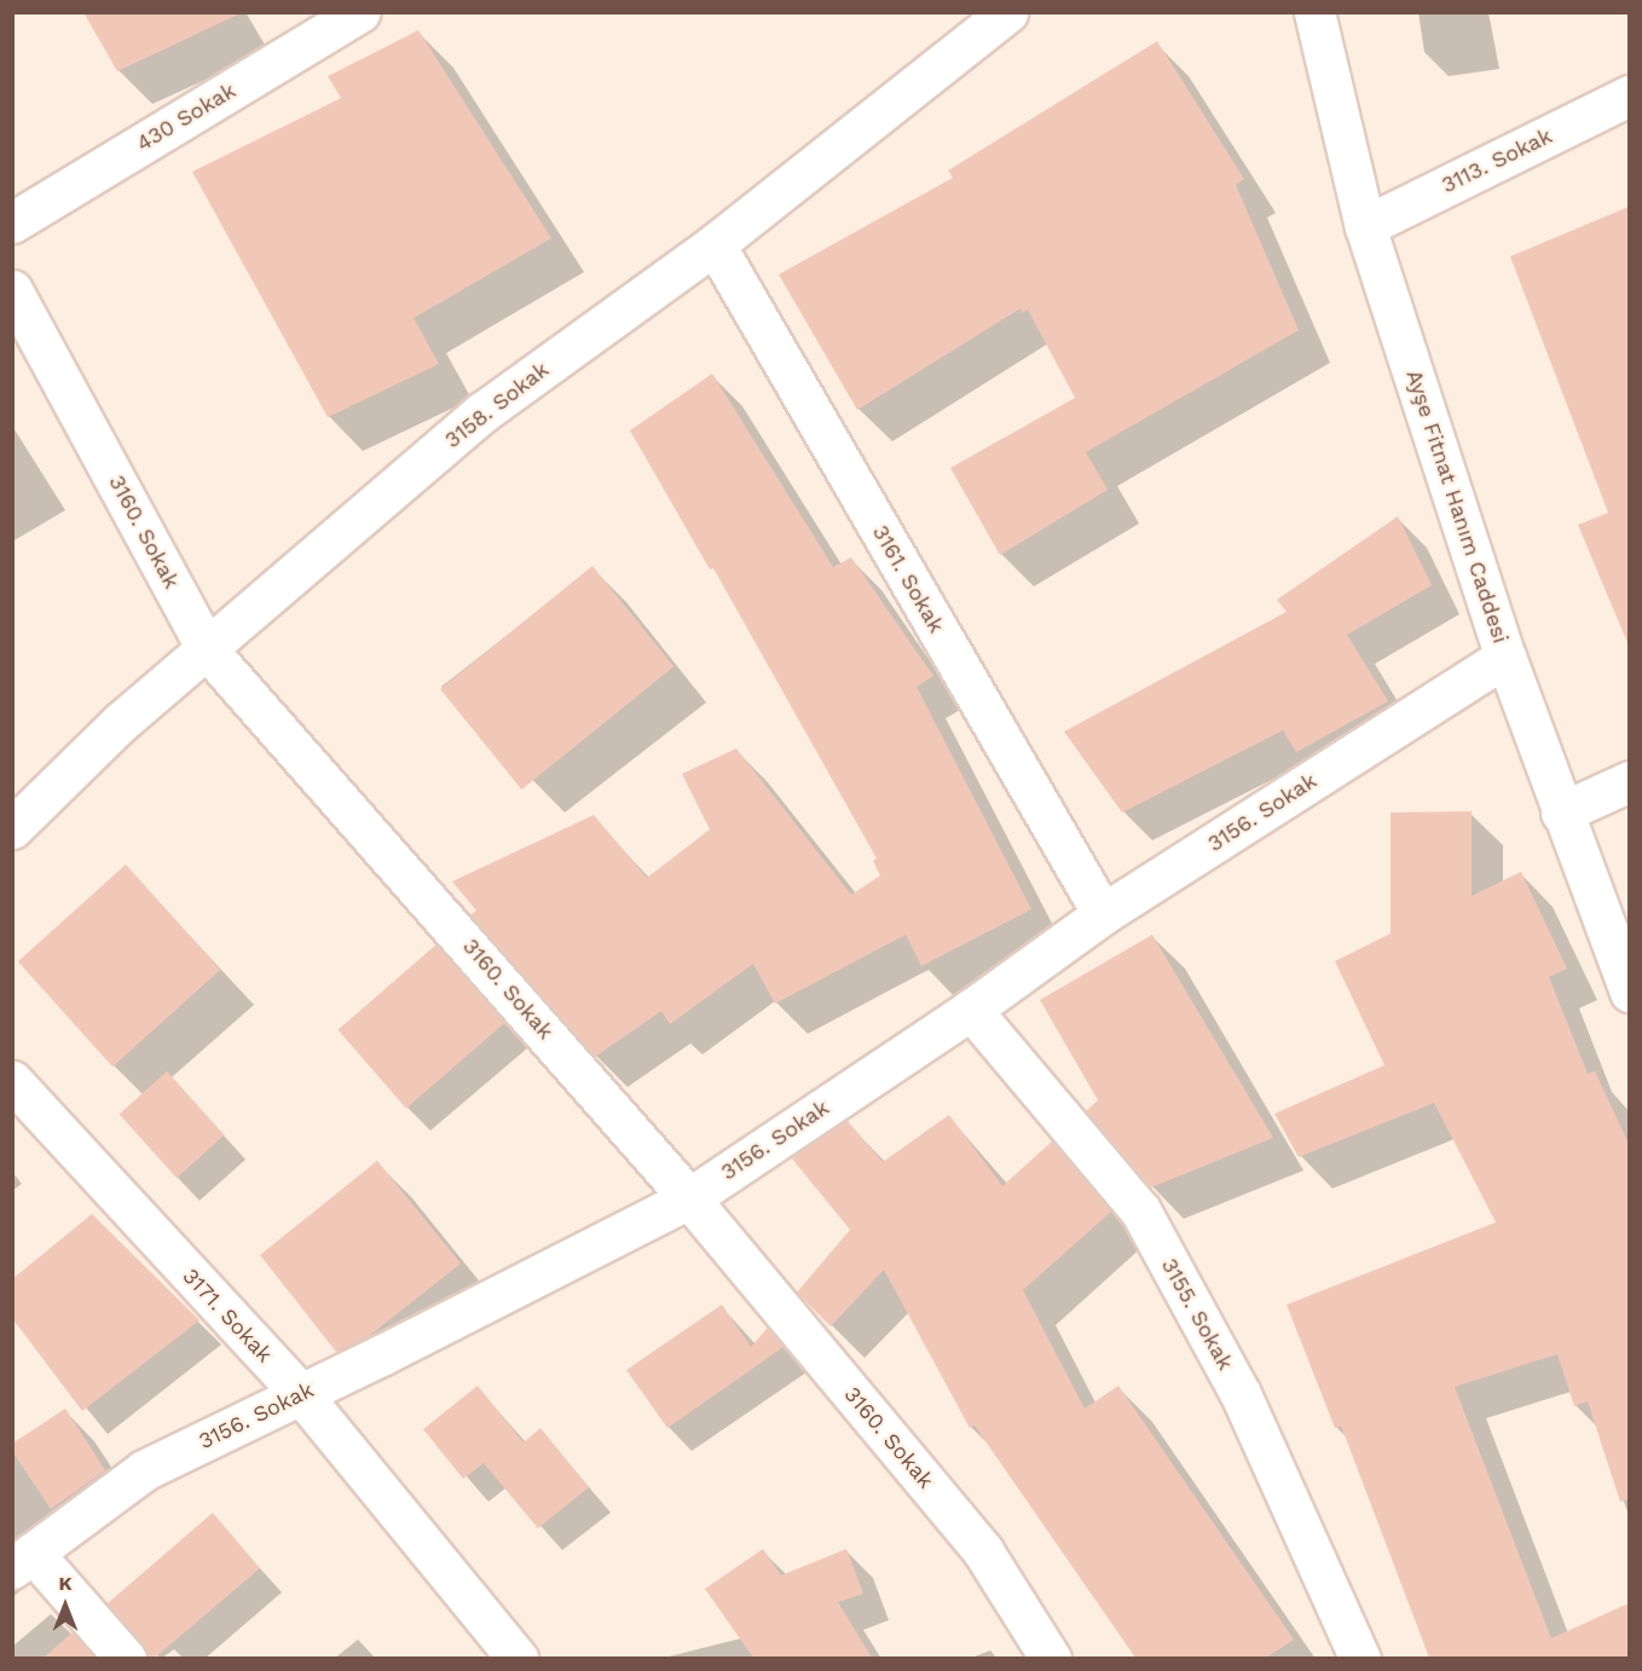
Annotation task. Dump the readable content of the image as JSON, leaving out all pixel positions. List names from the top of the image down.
{
  "streets": {
    "street": [
      "430 Sokak",
      "3113. Sokak",
      "3158. Sokak",
      "Ayşe Fitnat Hanım Caddesi",
      "3160. Sokak",
      "3161. Sokak",
      "3156. Sokak",
      "3155. Sokak",
      "3171. Sokak"
    ]
  },
  "crossings": [
    ["3113. Sokak", "Ayşe Fitnat Hanım Caddesi"],
    ["3158. Sokak", "3160. Sokak"],
    ["3158. Sokak", "3161. Sokak"],
    ["Ayşe Fitnat Hanım Caddesi", "3156. Sokak"],
    ["3160. Sokak", "3156. Sokak"],
    ["3161. Sokak", "3156. Sokak"],
    ["3156. Sokak", "3155. Sokak"],
    ["3156. Sokak", "3171. Sokak"]
  ],
  "north": "top"
}
